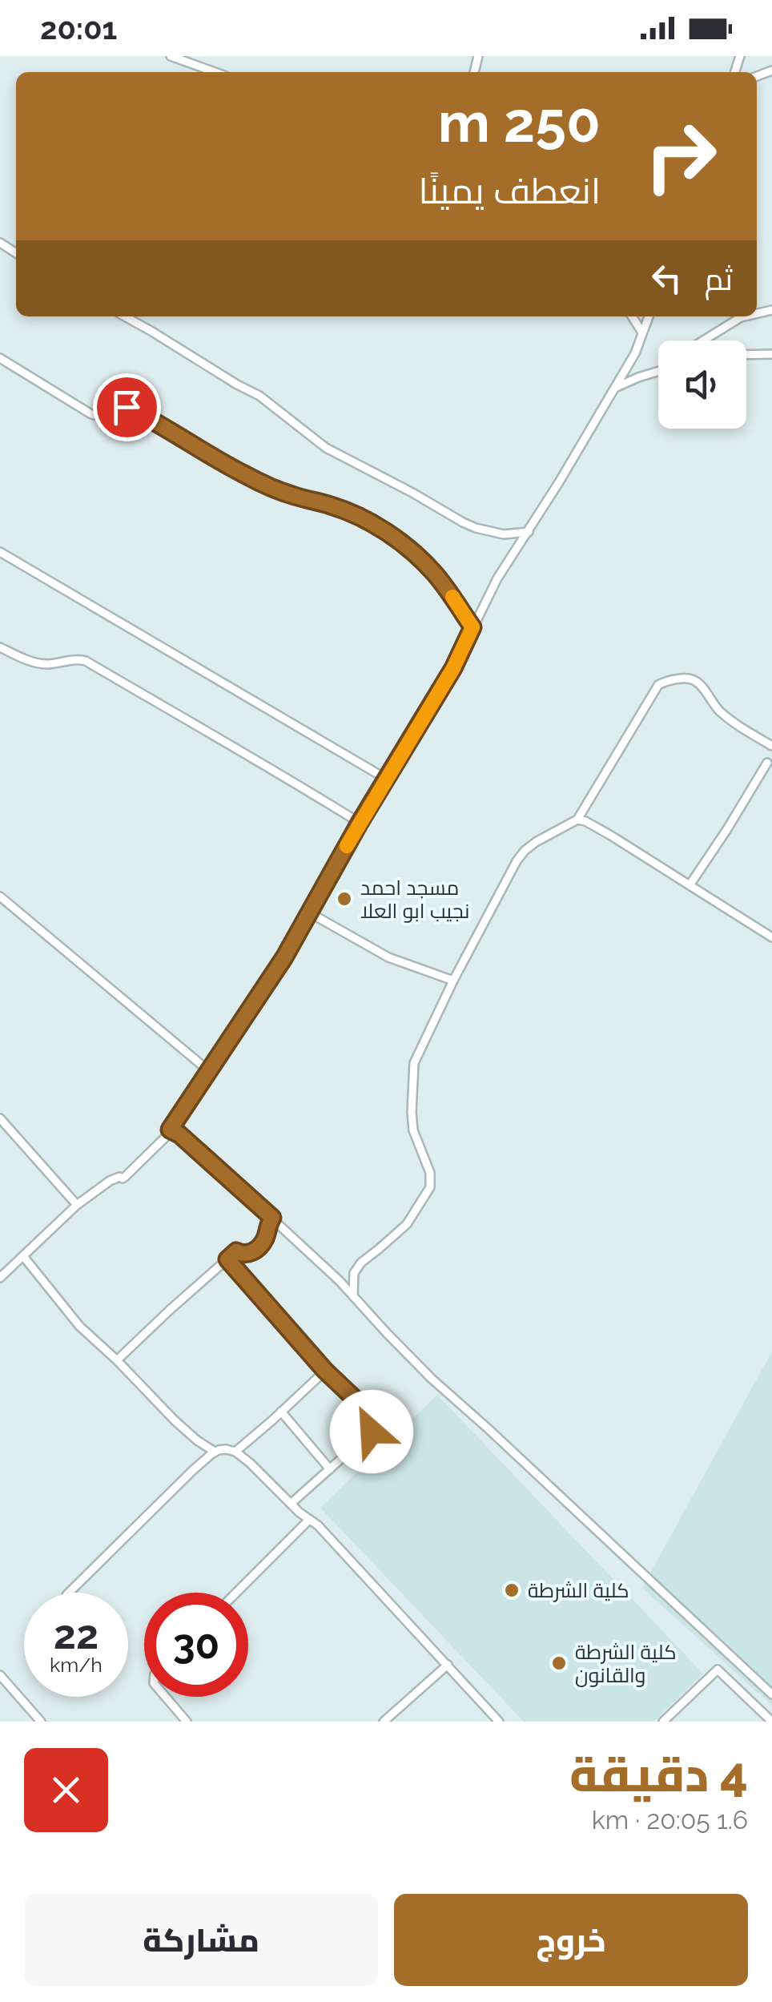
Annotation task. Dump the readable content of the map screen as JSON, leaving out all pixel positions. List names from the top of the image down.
{
  "places": ["مسجد احمد نجيب ابو العلا", "كلية الشرطة", "كلية الشرطة والقانون"],
  "page": {
    "status": "20:01",
    "turn": ["250 m", "انعطف يمينًا"],
    "then": "ثم",
    "speed": "22 km/h",
    "limit": "30",
    "heading": ["4 دقيقة", "1.6 km · 20:05"],
    "buttons": ["خروج", "مشاركة"]
  }
}
